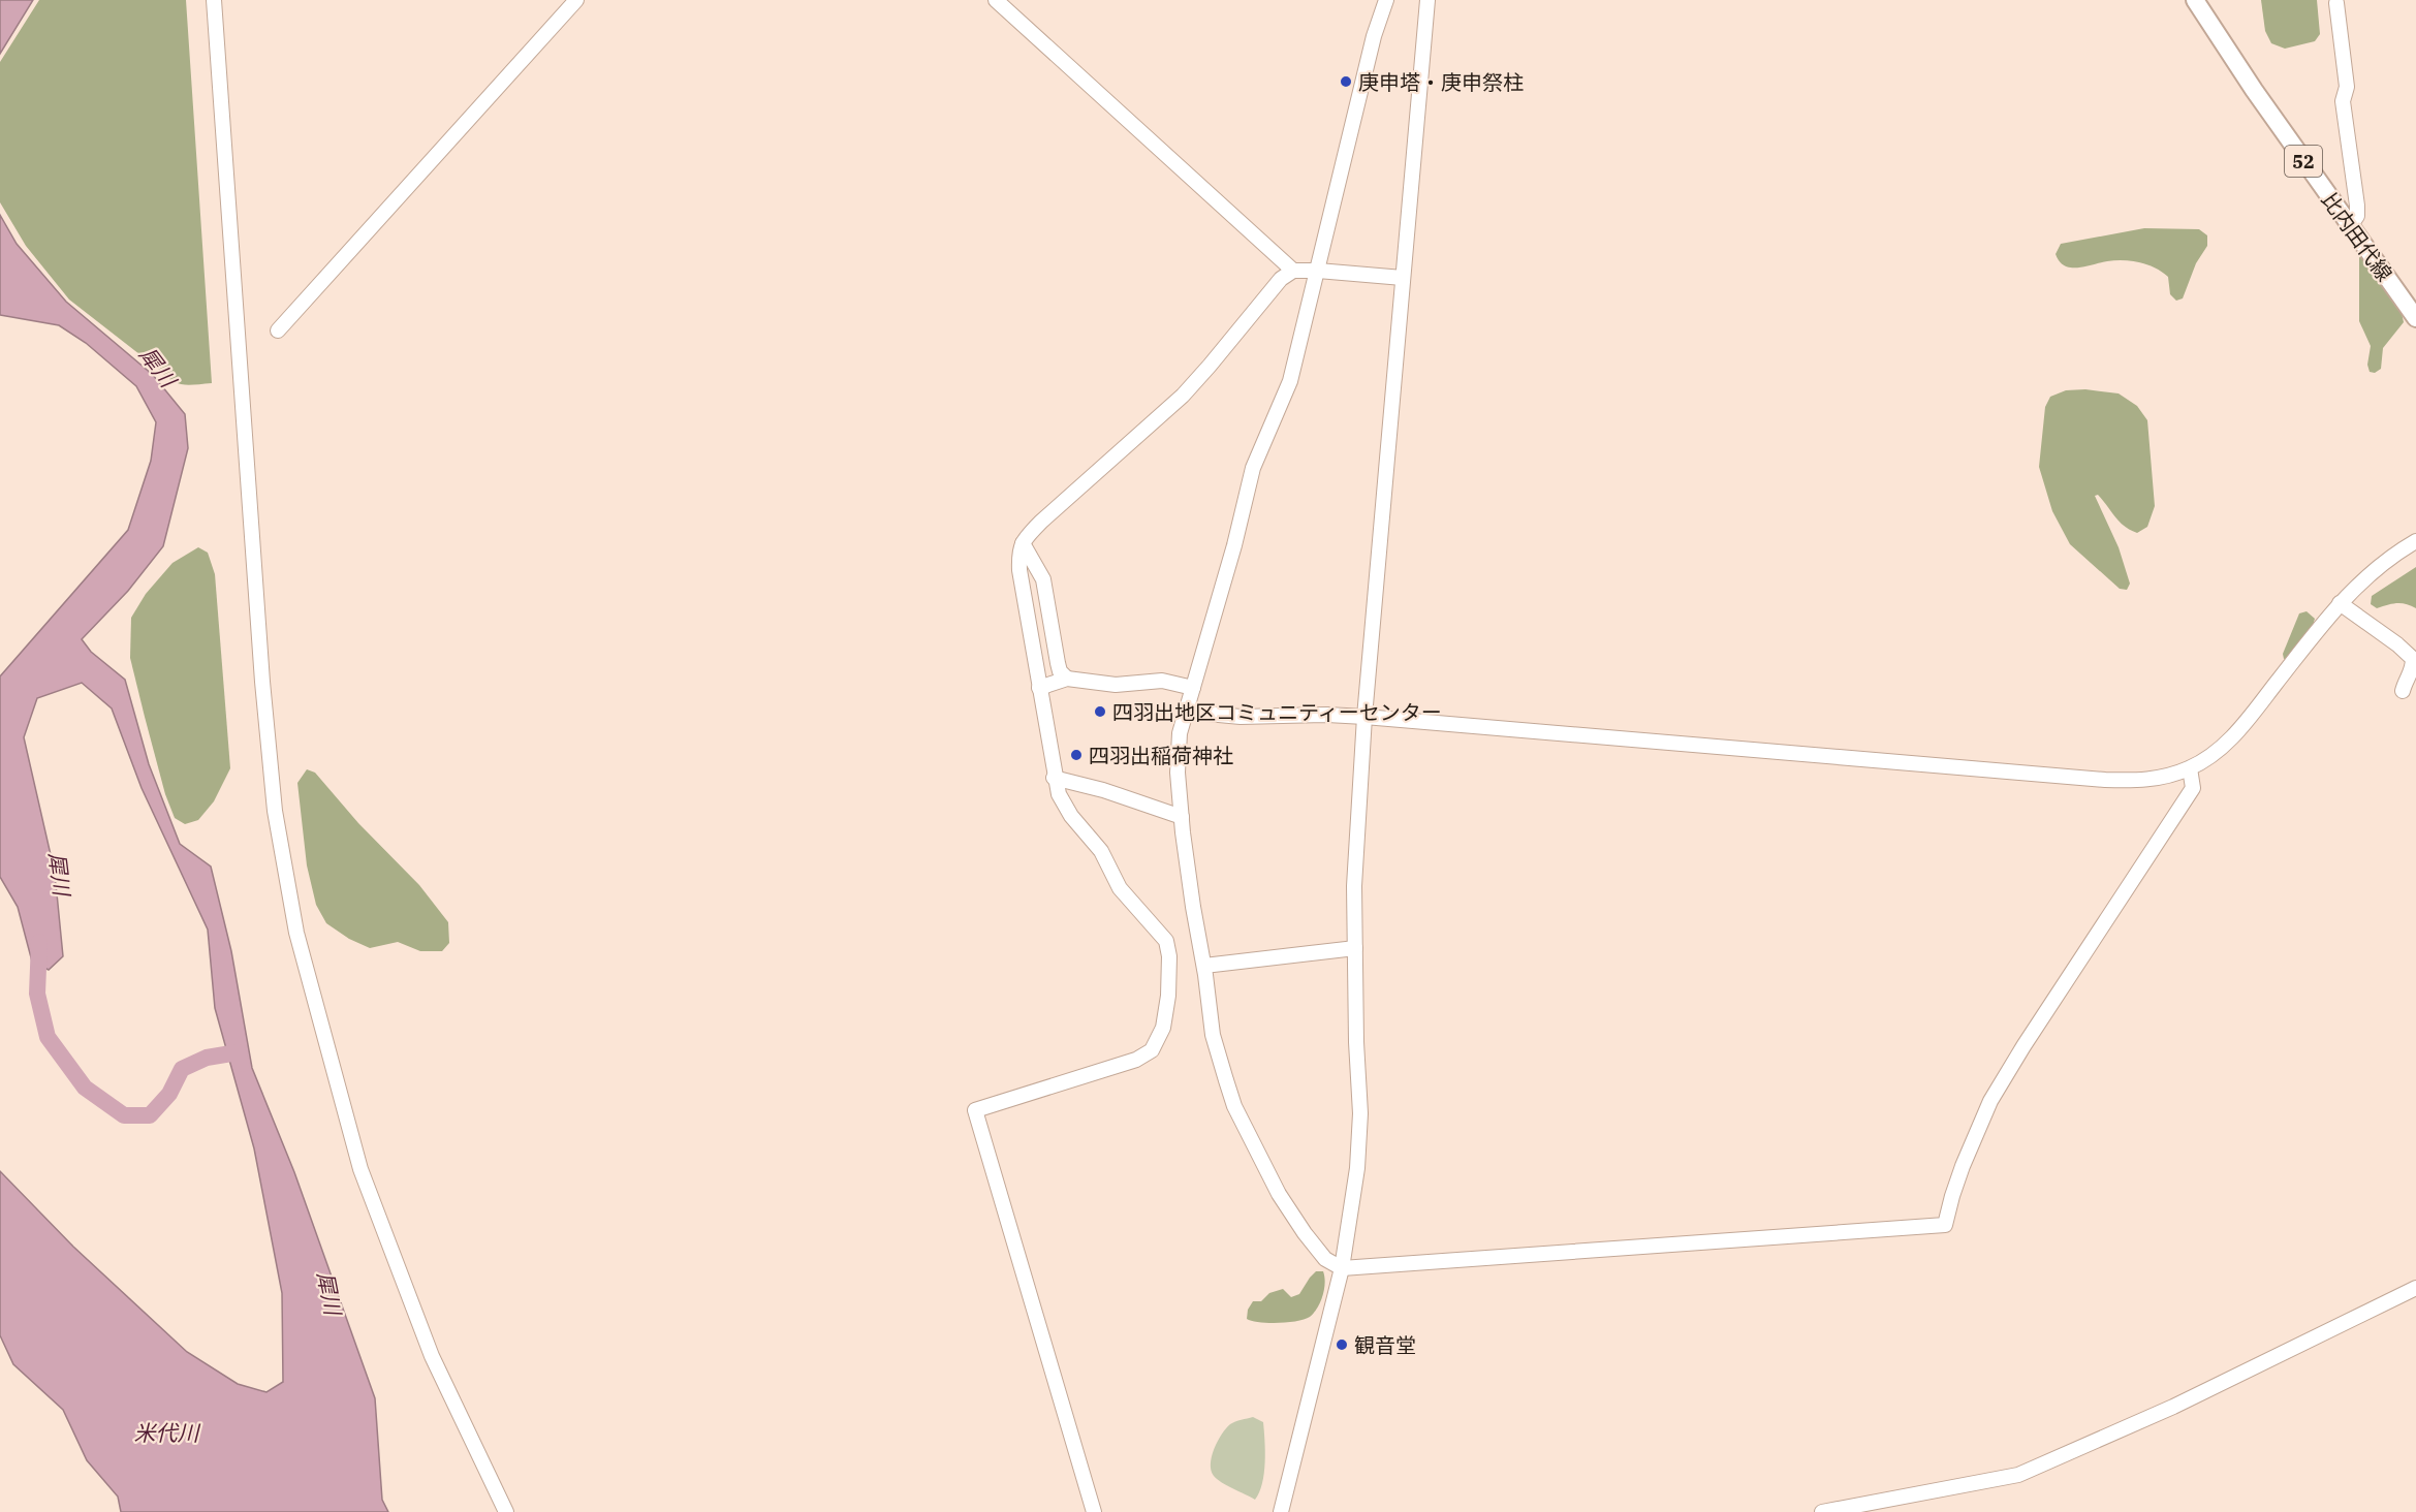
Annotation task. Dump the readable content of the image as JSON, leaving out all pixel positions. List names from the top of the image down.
{
  "streets": {
    "main road": ["52", "比内田代線"]
  },
  "water": ["犀川", "米代川"],
  "places": [
    "庚申塔・庚申祭柱",
    "四羽出地区コミュニティーセンター",
    "四羽出稲荷神社",
    "観音堂"
  ]
}
